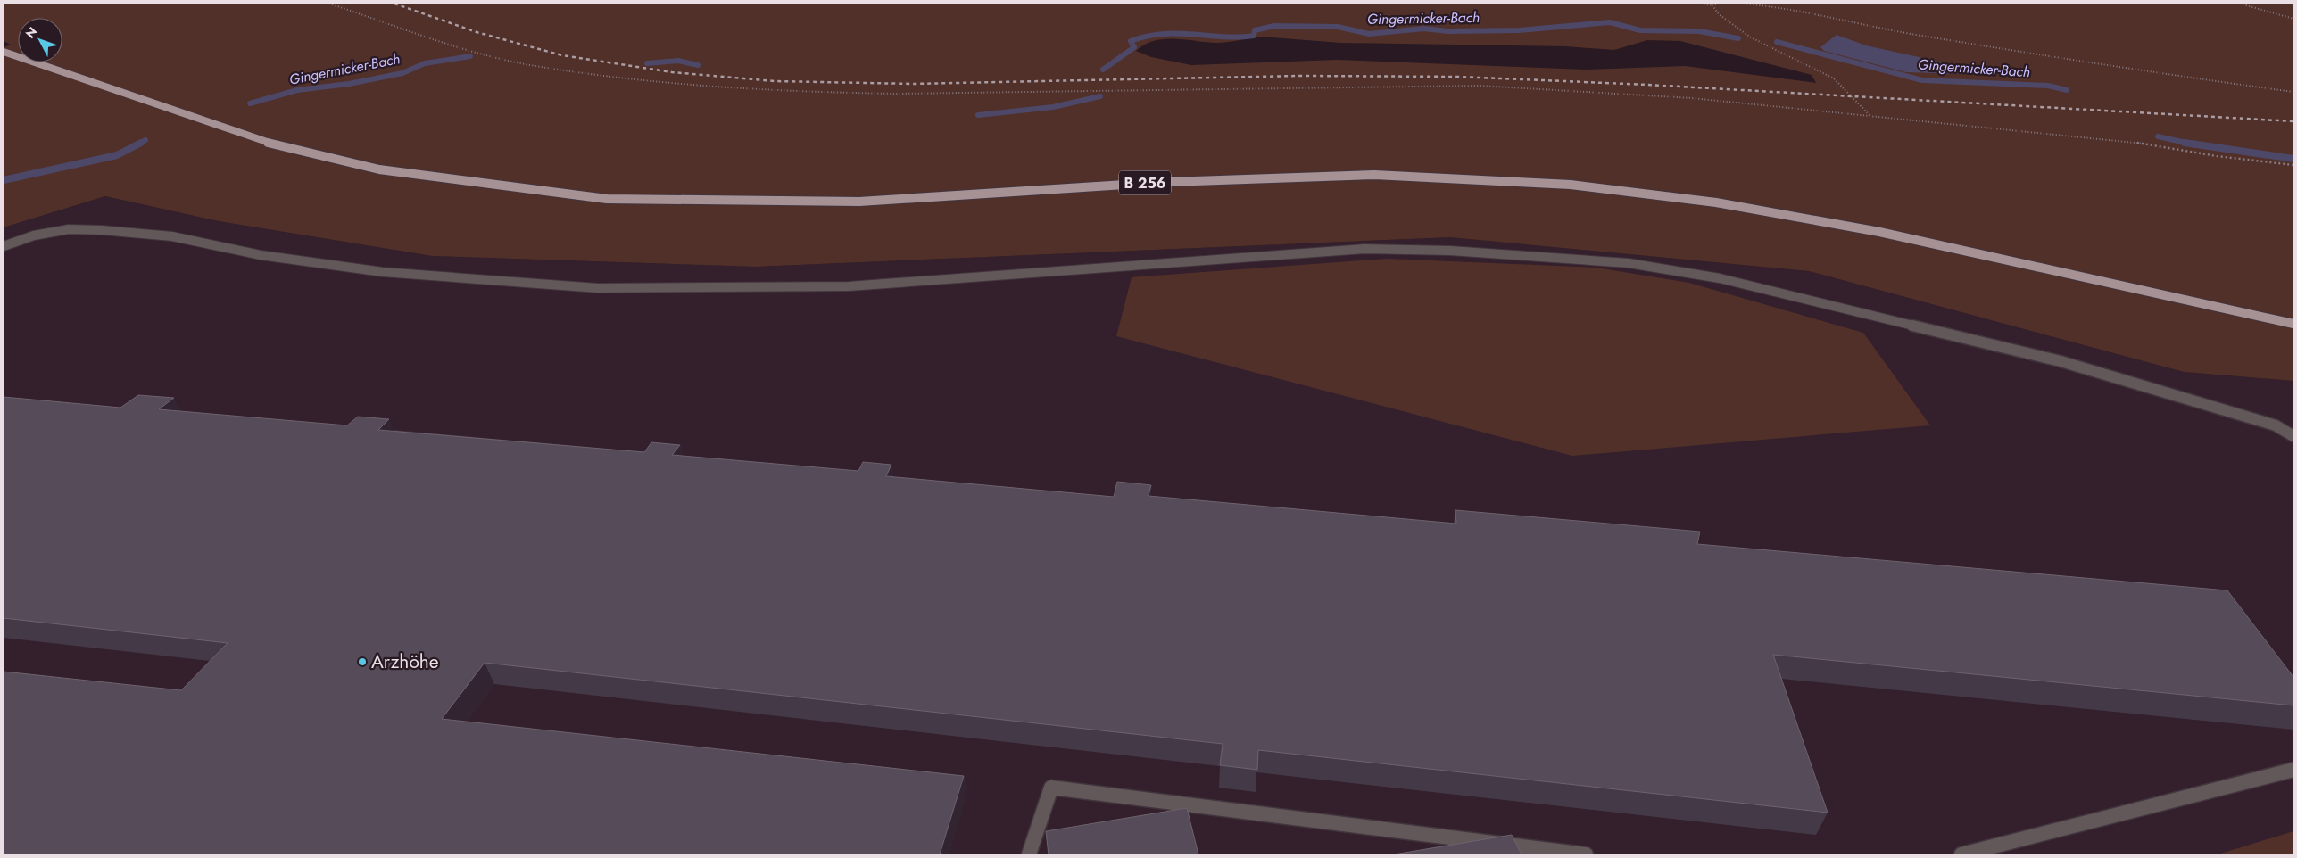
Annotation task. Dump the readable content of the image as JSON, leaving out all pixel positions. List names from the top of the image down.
{
  "streets": {
    "main road": ["B 256"]
  },
  "water": ["Gingermicker-Bach"],
  "places": ["Arzhöhe"],
  "north": "top left"
}
